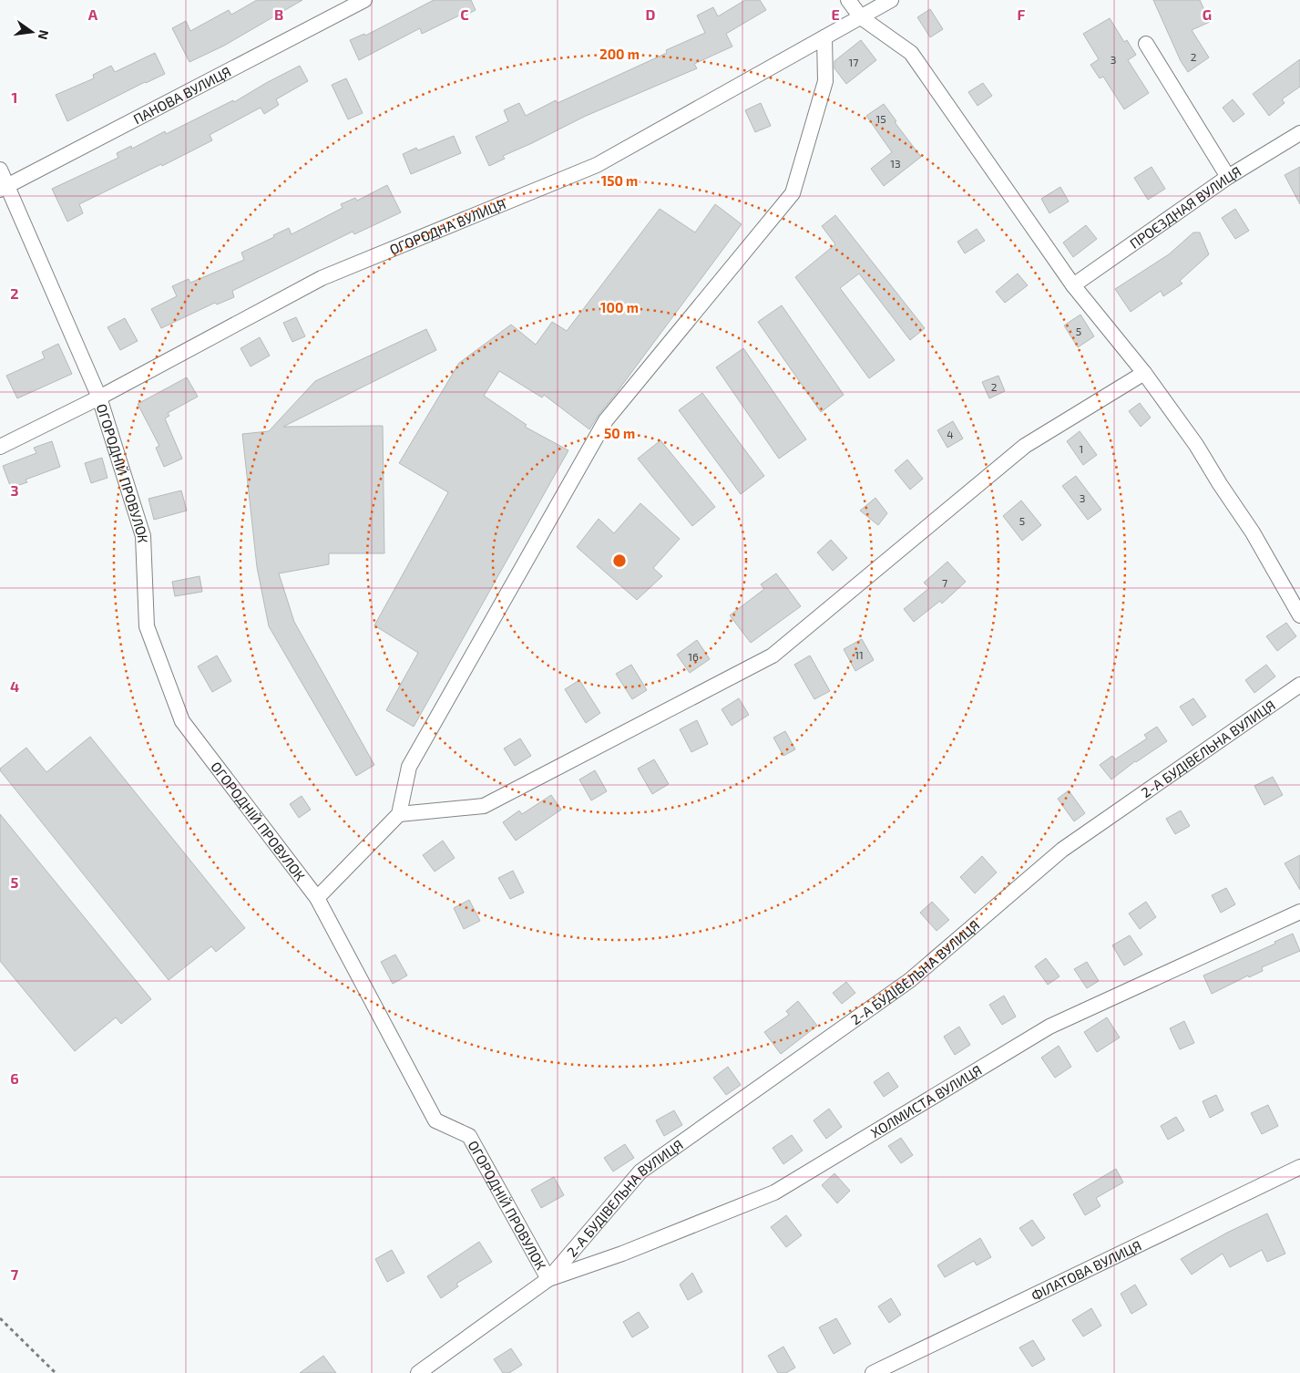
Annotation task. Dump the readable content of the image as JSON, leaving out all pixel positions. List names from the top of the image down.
{
  "streets": {
    "street": [
      "ПАНОВА ВУЛИЦЯ",
      "ПРОЄЗДНАЯ ВУЛИЦЯ",
      "ОГОРОДНА ВУЛИЦЯ",
      "ОГОРОДНІЙ ПРОВУЛОК",
      "2-А БУДІВЕЛЬНА ВУЛИЦЯ",
      "ХОЛМИСТА ВУЛИЦЯ",
      "ФІЛАТОВА ВУЛИЦЯ"
    ]
  },
  "crossings": [
    ["ПАНОВА ВУЛИЦЯ", "ОГОРОДНІЙ ПРОВУЛОК"],
    ["ОГОРОДНА ВУЛИЦЯ", "ОГОРОДНІЙ ПРОВУЛОК"],
    ["ОГОРОДНІЙ ПРОВУЛОК", "2-А БУДІВЕЛЬНА ВУЛИЦЯ"],
    ["ОГОРОДНІЙ ПРОВУЛОК", "ХОЛМИСТА ВУЛИЦЯ"],
    ["2-А БУДІВЕЛЬНА ВУЛИЦЯ", "ХОЛМИСТА ВУЛИЦЯ"]
  ],
  "house_numbers": [
    "2",
    "3",
    "17",
    "15",
    "13",
    "5",
    "2",
    "4",
    "1",
    "3",
    "5",
    "7",
    "11",
    "16"
  ],
  "north": "right",
  "grid": {
    "columns": [
      "A",
      "B",
      "C",
      "D",
      "E",
      "F",
      "G"
    ],
    "rows": [
      "1",
      "2",
      "3",
      "4",
      "5",
      "6",
      "7"
    ]
  },
  "rings": [
    "200 m",
    "150 m",
    "100 m",
    "50 m"
  ]
}
